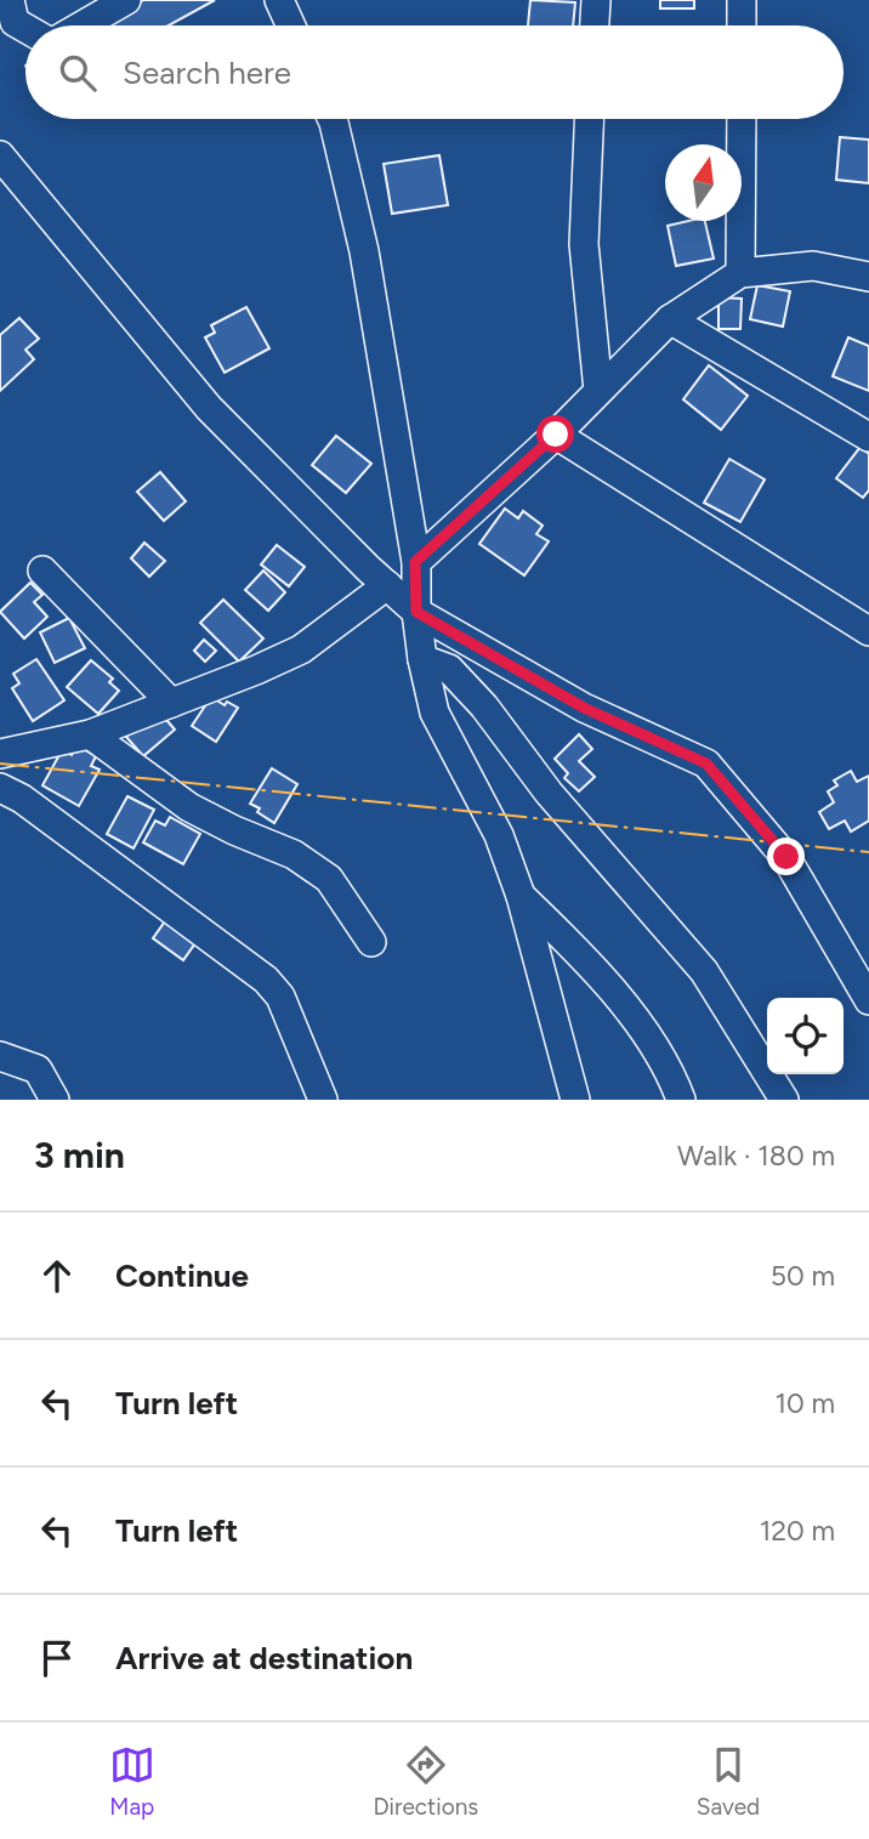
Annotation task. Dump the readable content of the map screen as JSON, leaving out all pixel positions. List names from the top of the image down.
{
  "north": "top",
  "page": {
    "search": "Search here",
    "heading": ["3 min", "Walk · 180 m"],
    "list": [
      ["Continue", "50 m"],
      ["Turn left", "10 m"],
      ["Turn left", "120 m"],
      "Arrive at destination"
    ],
    "nav": ["Map", "Directions", "Saved"]
  }
}
